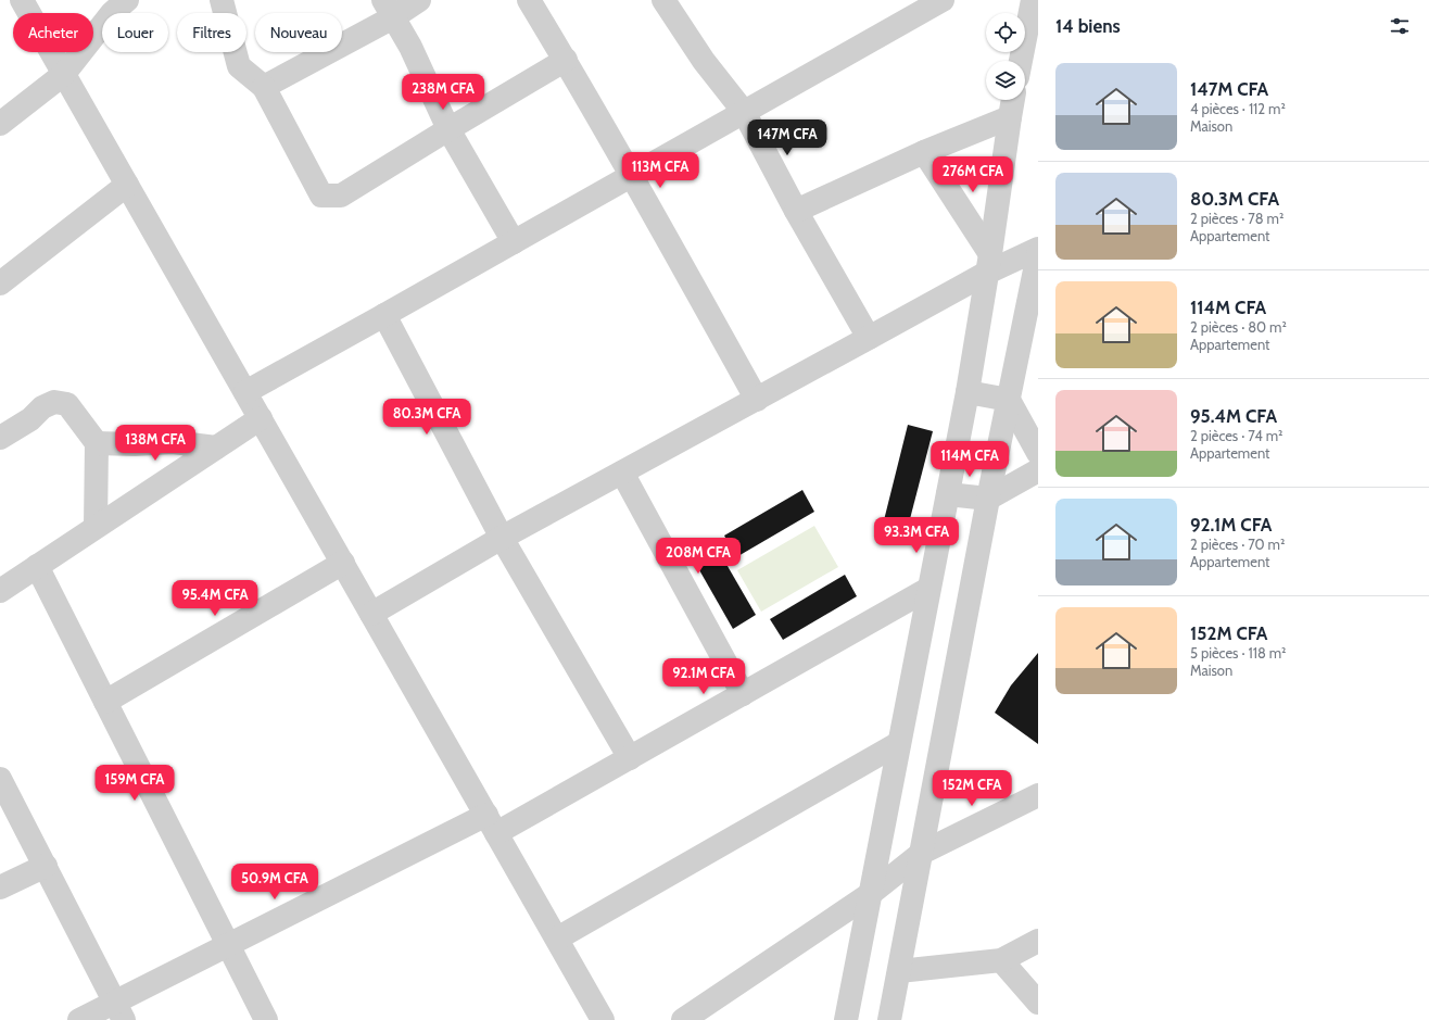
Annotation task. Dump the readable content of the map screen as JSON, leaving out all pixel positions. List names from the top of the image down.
{
  "page": {
    "heading": "14 biens",
    "chip": [
      "Acheter",
      "Louer",
      "Filtres",
      "Nouveau"
    ],
    "list": [
      {
        "name": "147M CFA",
        "note": "4 pièces · 112 m² · Maison"
      },
      {
        "name": "80.3M CFA",
        "note": "2 pièces · 78 m² · Appartement"
      },
      {
        "name": "114M CFA",
        "note": "2 pièces · 80 m² · Appartement"
      },
      {
        "name": "95.4M CFA",
        "note": "2 pièces · 74 m² · Appartement"
      },
      {
        "name": "92.1M CFA",
        "note": "2 pièces · 70 m² · Appartement"
      },
      {
        "name": "152M CFA",
        "note": "5 pièces · 118 m² · Maison"
      }
    ],
    "price": [
      "238M CFA",
      "147M CFA",
      "113M CFA",
      "276M CFA",
      "80.3M CFA",
      "138M CFA",
      "114M CFA",
      "93.3M CFA",
      "208M CFA",
      "95.4M CFA",
      "92.1M CFA",
      "159M CFA",
      "152M CFA",
      "50.9M CFA"
    ]
  }
}
